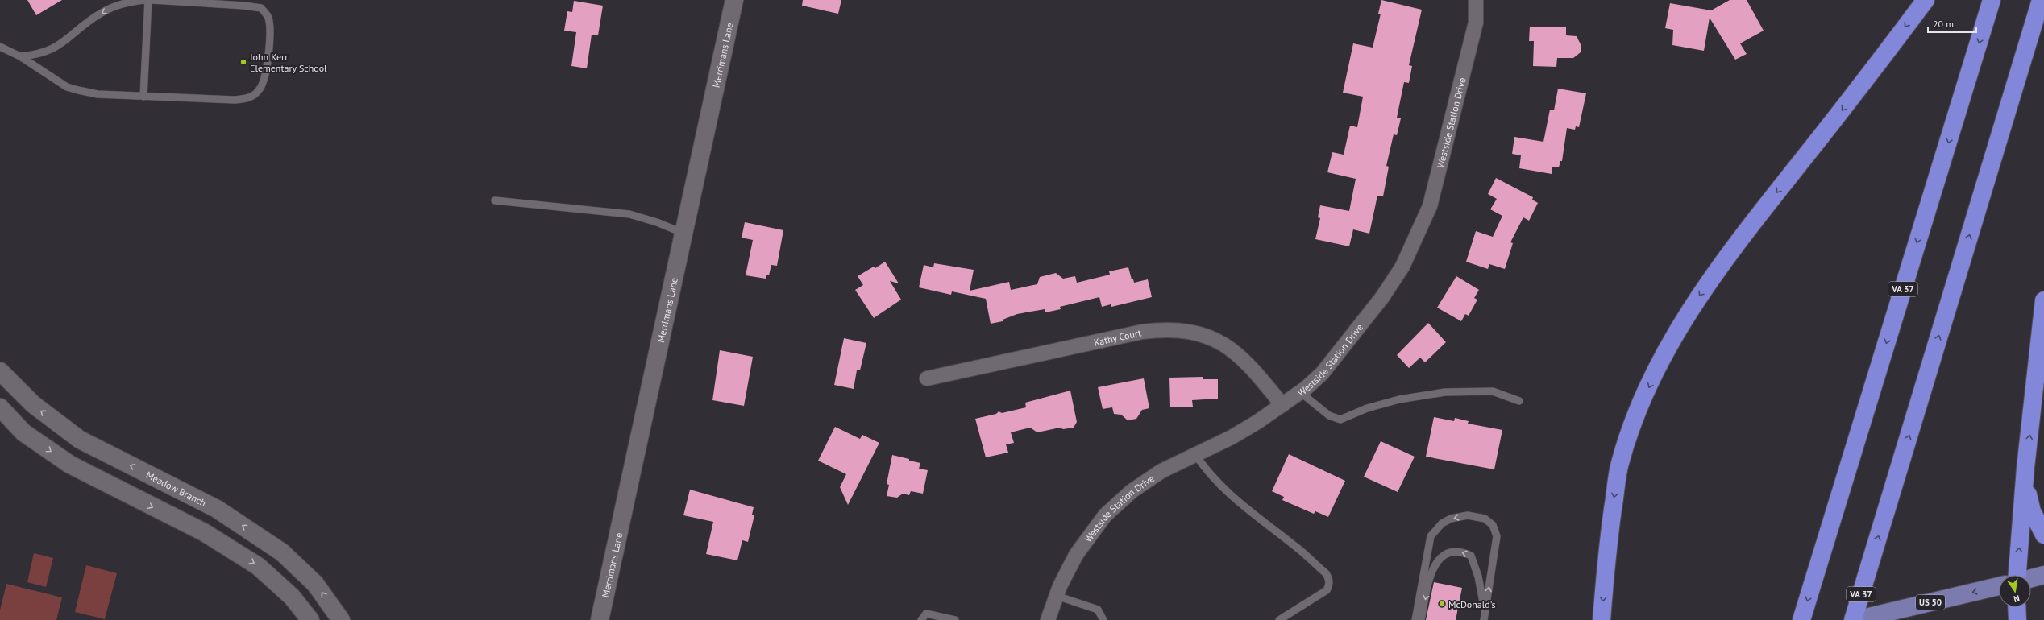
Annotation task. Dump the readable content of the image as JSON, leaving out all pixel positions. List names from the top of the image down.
{
  "streets": {
    "highway": ["VA 37"],
    "main road": ["Merrimans Lane", "Meadow Branch", "US 50"],
    "street": ["Westside Station Drive", "Kathy Court"]
  },
  "crossings": [
    ["Westside Station Drive", "Kathy Court"],
    ["VA 37", "US 50"]
  ],
  "places": ["John Kerr Elementary School", "McDonald's"],
  "scale_bar": "20 m",
  "north": "bottom"
}
